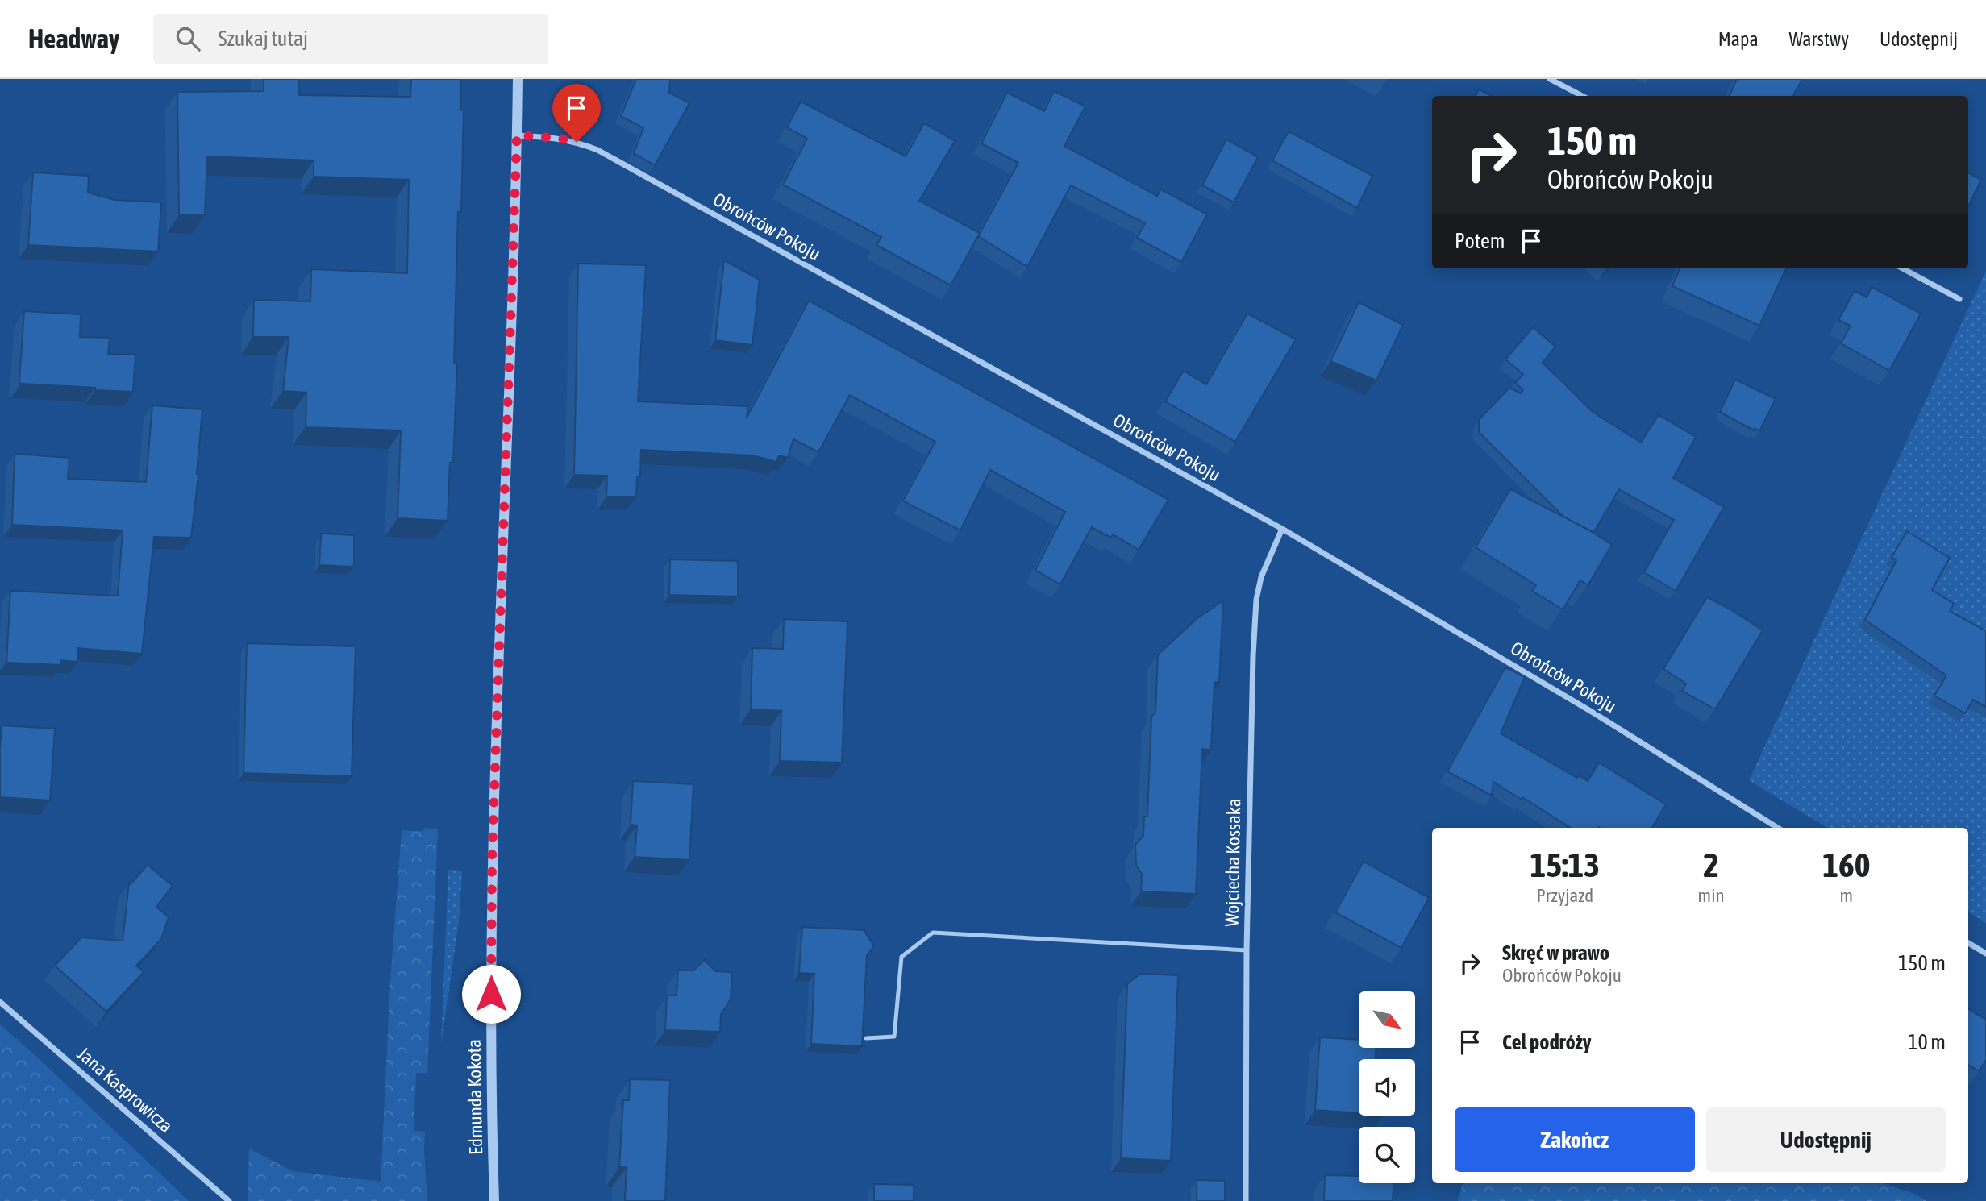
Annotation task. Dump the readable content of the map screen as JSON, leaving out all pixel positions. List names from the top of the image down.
{
  "streets": {
    "street": [
      "Obrońców Pokoju",
      "Wojciecha Kossaka",
      "Jana Kasprowicza",
      "Edmunda Kokota"
    ]
  },
  "crossings": [
    ["Obrońców Pokoju", "Wojciecha Kossaka"],
    ["Obrońców Pokoju", "Edmunda Kokota"]
  ],
  "north": "bottom right",
  "page": {
    "header": "Headway",
    "search": "Szukaj tutaj",
    "nav": ["Mapa", "Warstwy", "Udostępnij"],
    "turn": ["150 m", "Obrońców Pokoju"],
    "then": "Potem",
    "eta": [
      "15:13",
      "Przyjazd",
      "2",
      "min",
      "160",
      "m"
    ],
    "list": [
      {
        "name": "Skręć w prawo",
        "note": "Obrońców Pokoju",
        "value": "150 m"
      },
      {
        "name": "Cel podróży",
        "value": "10 m"
      }
    ],
    "buttons": ["Zakończ", "Udostępnij"]
  }
}
